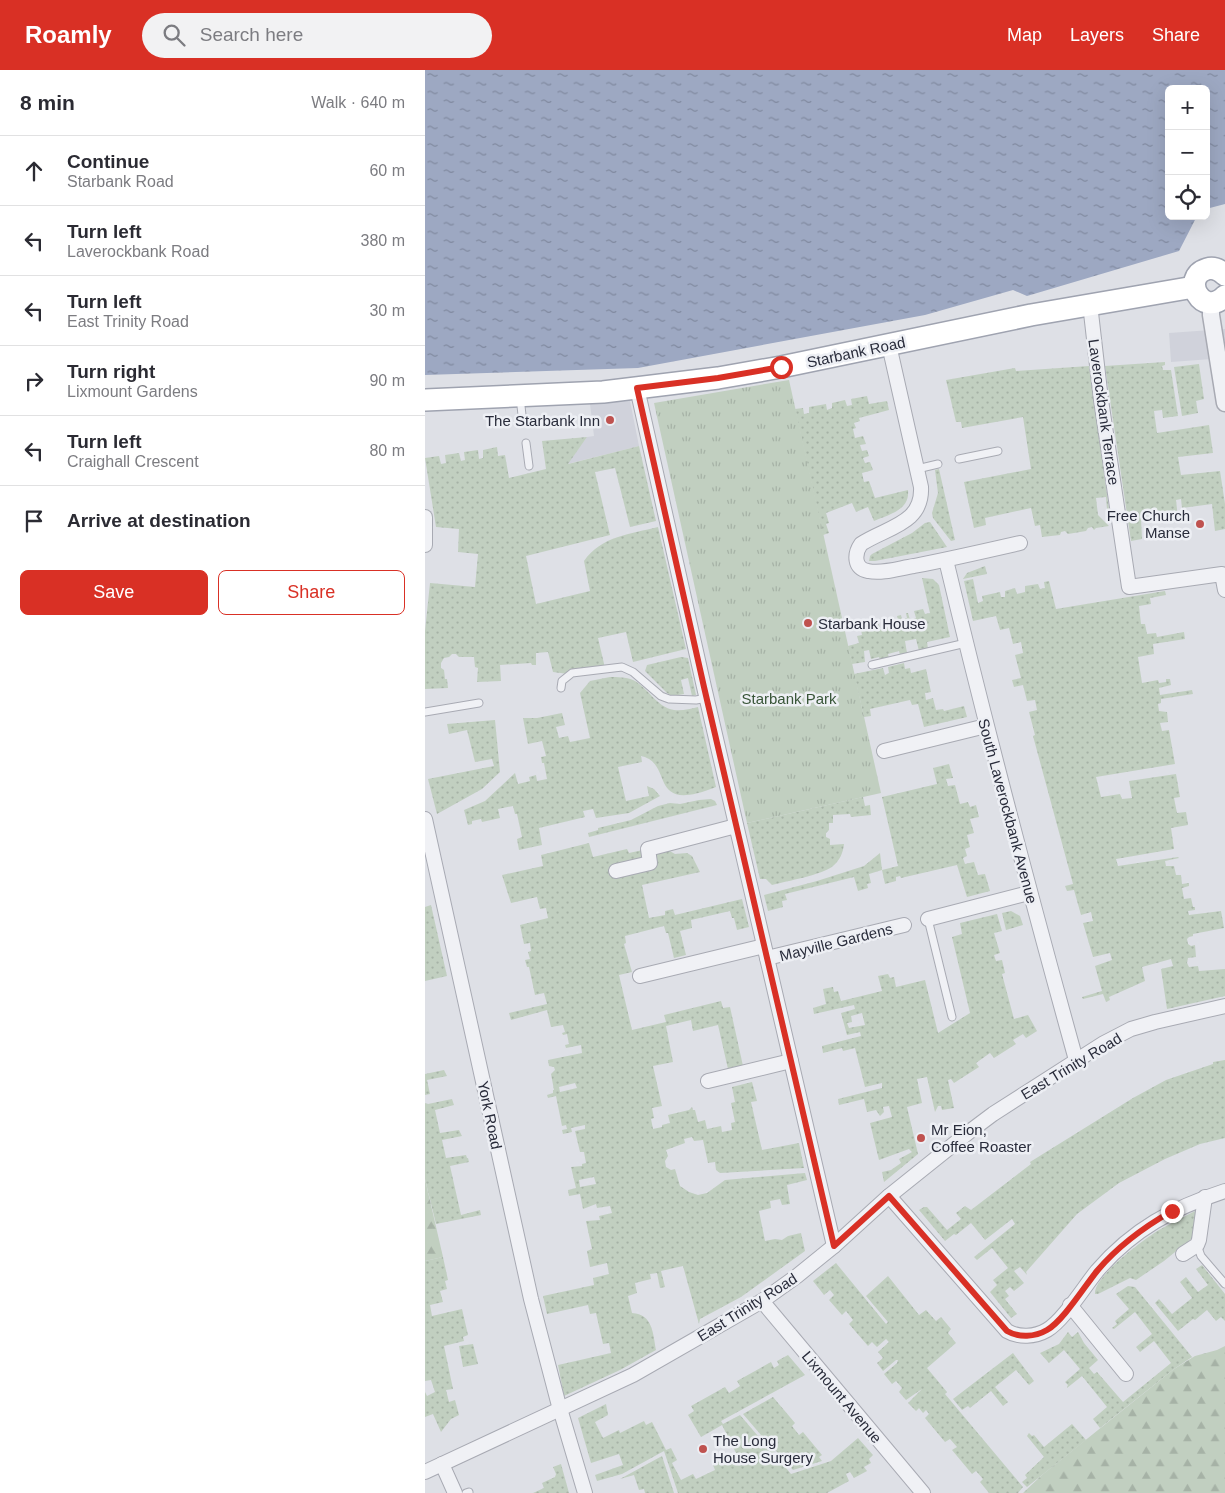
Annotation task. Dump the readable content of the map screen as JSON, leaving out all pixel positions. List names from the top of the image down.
{
  "streets": {
    "main road": ["Starbank Road"],
    "street": [
      "Laverockbank Terrace",
      "South Laverockbank Avenue",
      "Mayville Gardens",
      "East Trinity Road",
      "York Road",
      "Lixmount Avenue"
    ]
  },
  "crossings": [
    ["Starbank Road", "Laverockbank Terrace"],
    ["South Laverockbank Avenue", "East Trinity Road"],
    ["East Trinity Road", "York Road"],
    ["East Trinity Road", "Lixmount Avenue"]
  ],
  "parks": ["Starbank Park"],
  "places": [
    "The Starbank Inn",
    "Free Church Manse",
    "Starbank House",
    "Mr Eion, Coffee Roaster",
    "The Long House Surgery"
  ],
  "page": {
    "header": "Roamly",
    "search": "Search here",
    "nav": ["Map", "Layers", "Share"],
    "heading": ["8 min", "Walk · 640 m"],
    "map_buttons": ["+", "−"],
    "list": [
      ["Continue", "Starbank Road", "60 m"],
      ["Turn left", "Laverockbank Road", "380 m"],
      ["Turn left", "East Trinity Road", "30 m"],
      ["Turn right", "Lixmount Gardens", "90 m"],
      ["Turn left", "Craighall Crescent", "80 m"],
      "Arrive at destination"
    ],
    "buttons": ["Save", "Share"]
  }
}
